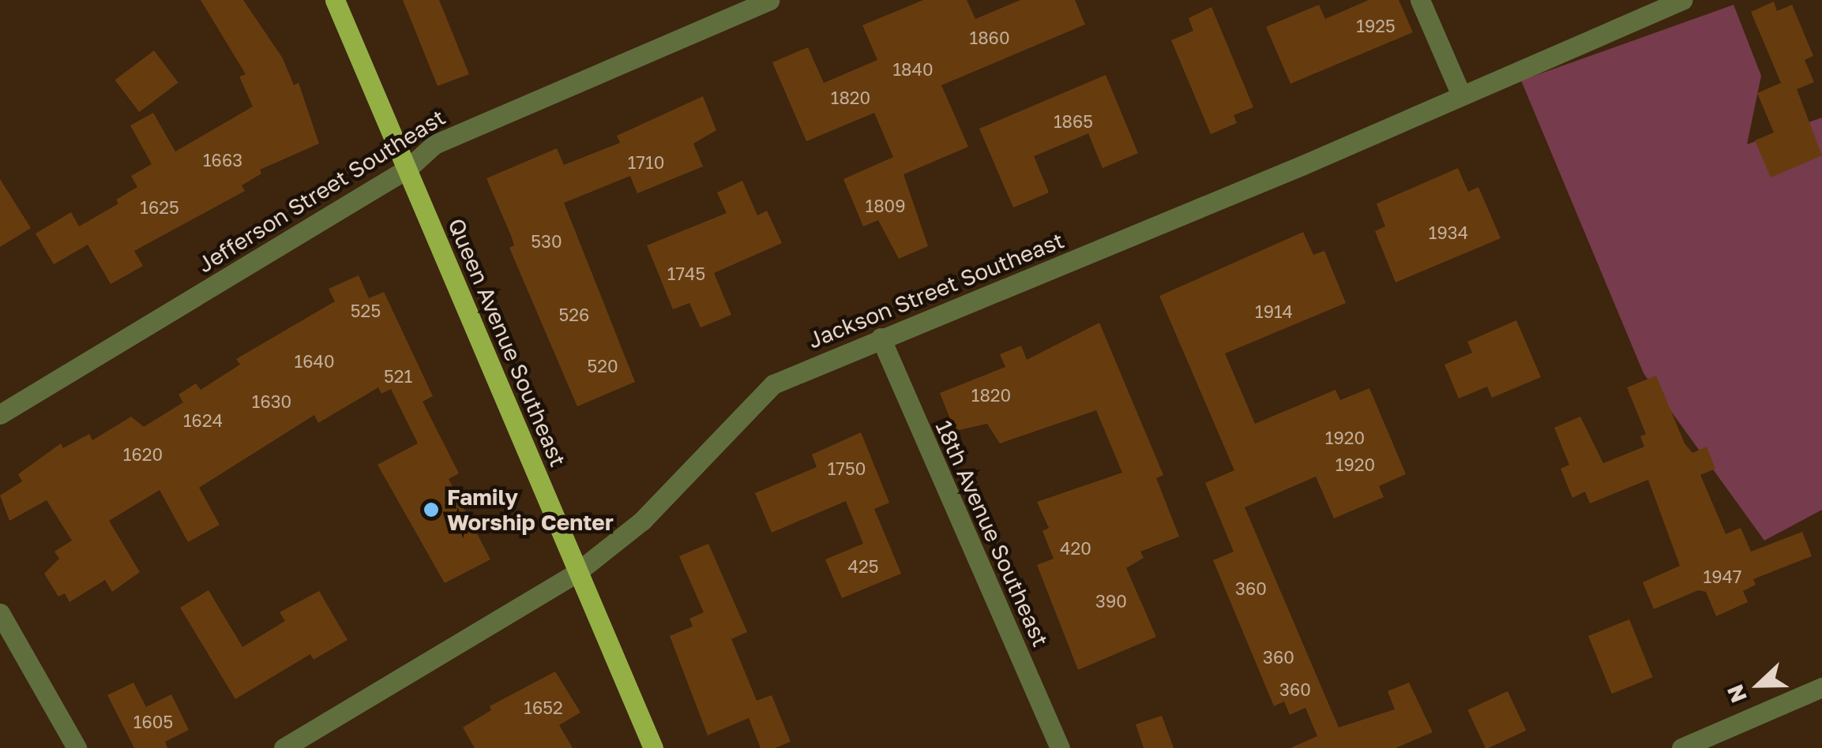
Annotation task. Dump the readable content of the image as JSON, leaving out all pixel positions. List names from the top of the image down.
{
  "streets": {
    "main road": ["Queen Avenue Southeast"],
    "street": ["Jefferson Street Southeast", "Jackson Street Southeast", "18th Avenue Southeast"]
  },
  "crossings": [
    ["Jefferson Street Southeast", "Queen Avenue Southeast"],
    ["Jackson Street Southeast", "Queen Avenue Southeast"],
    ["Jackson Street Southeast", "18th Avenue Southeast"]
  ],
  "places": ["Family Worship Center"],
  "house_numbers": [
    "1925",
    "1860",
    "1840",
    "1820",
    "1865",
    "1663",
    "1710",
    "1809",
    "1625",
    "1934",
    "530",
    "1745",
    "525",
    "1914",
    "526",
    "1640",
    "520",
    "521",
    "1820",
    "1630",
    "1624",
    "1920",
    "1620",
    "1920",
    "1750",
    "420",
    "425",
    "1947",
    "360",
    "390",
    "360",
    "360",
    "1652",
    "1605"
  ],
  "north": "left"
}
